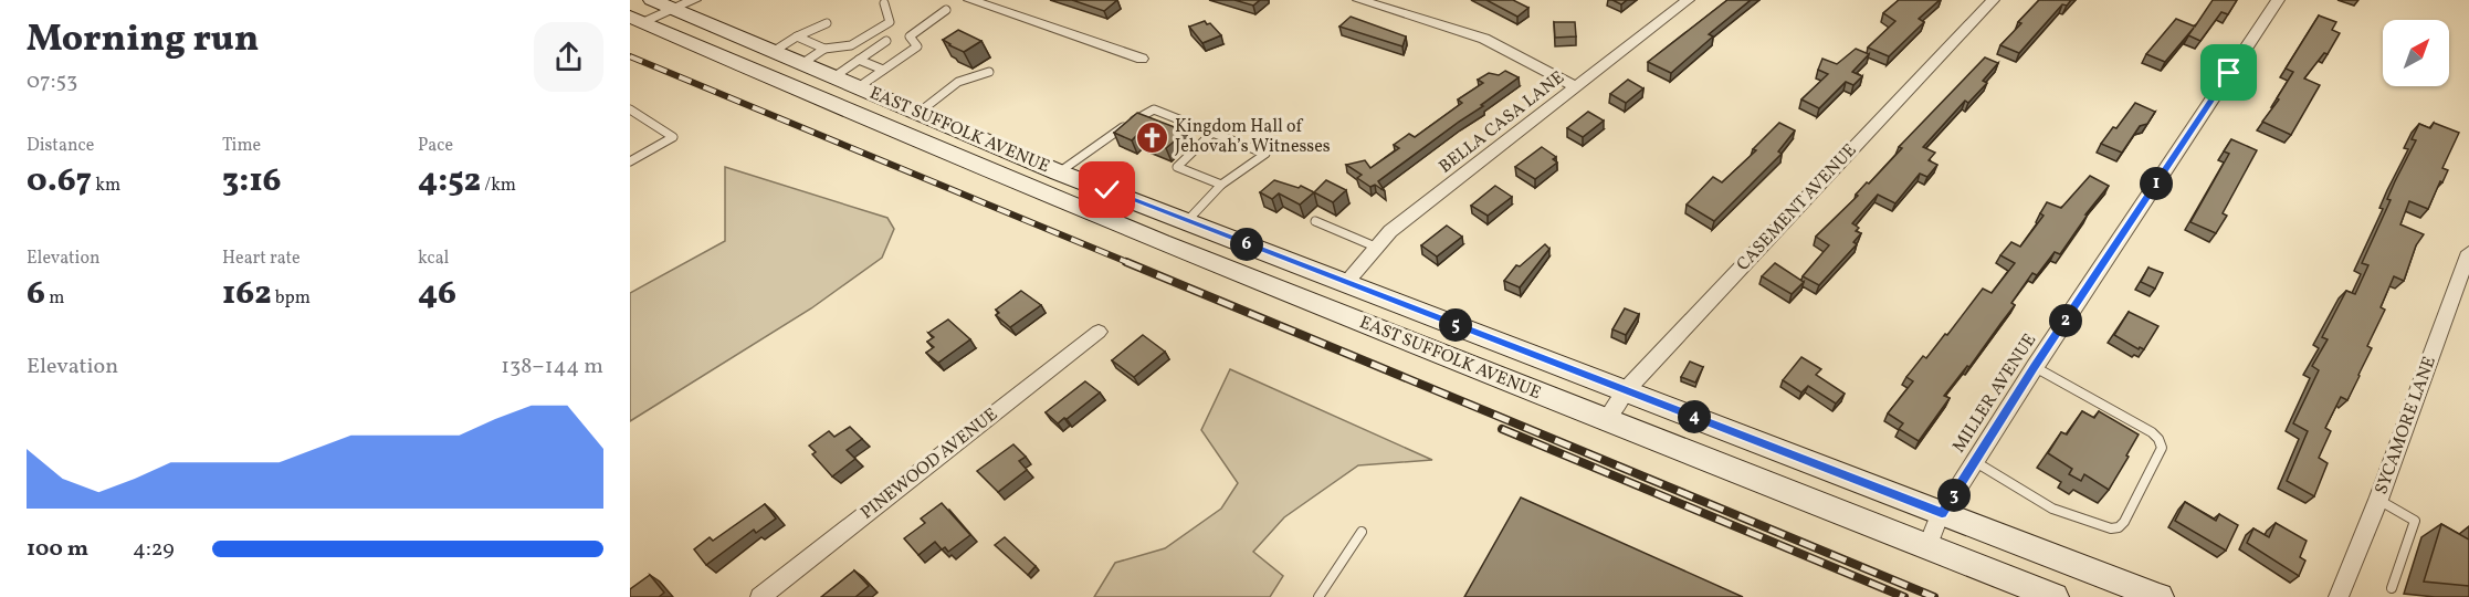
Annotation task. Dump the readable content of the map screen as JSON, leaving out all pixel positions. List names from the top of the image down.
{
  "streets": {
    "main road": ["EAST SUFFOLK AVENUE"],
    "street": [
      "BELLA CASA LANE",
      "CASEMENT AVENUE",
      "MILLER AVENUE",
      "SYCAMORE LANE",
      "PINEWOOD AVENUE"
    ]
  },
  "crossings": [
    ["BELLA CASA LANE", "EAST SUFFOLK AVENUE"],
    ["EAST SUFFOLK AVENUE", "CASEMENT AVENUE"],
    ["EAST SUFFOLK AVENUE", "MILLER AVENUE"]
  ],
  "places": {
    "church": ["Kingdom Hall of Jehovah’s Witnesses"]
  },
  "north": "top right",
  "page": {
    "heading": ["Morning run", "07:53"],
    "stats": [
      ["Distance", "0.67 km"],
      ["Time", "3:16"],
      ["Pace", "4:52 /km"],
      ["Elevation", "6 m"],
      ["Heart rate", "162 bpm"],
      ["kcal", "46"]
    ],
    "pins": [
      "1",
      "6",
      "2",
      "5",
      "4",
      "3"
    ],
    "chart": ["Elevation", "138–144 m"],
    "list": [
      {
        "name": "100 m",
        "note": "4:29"
      }
    ]
  }
}
